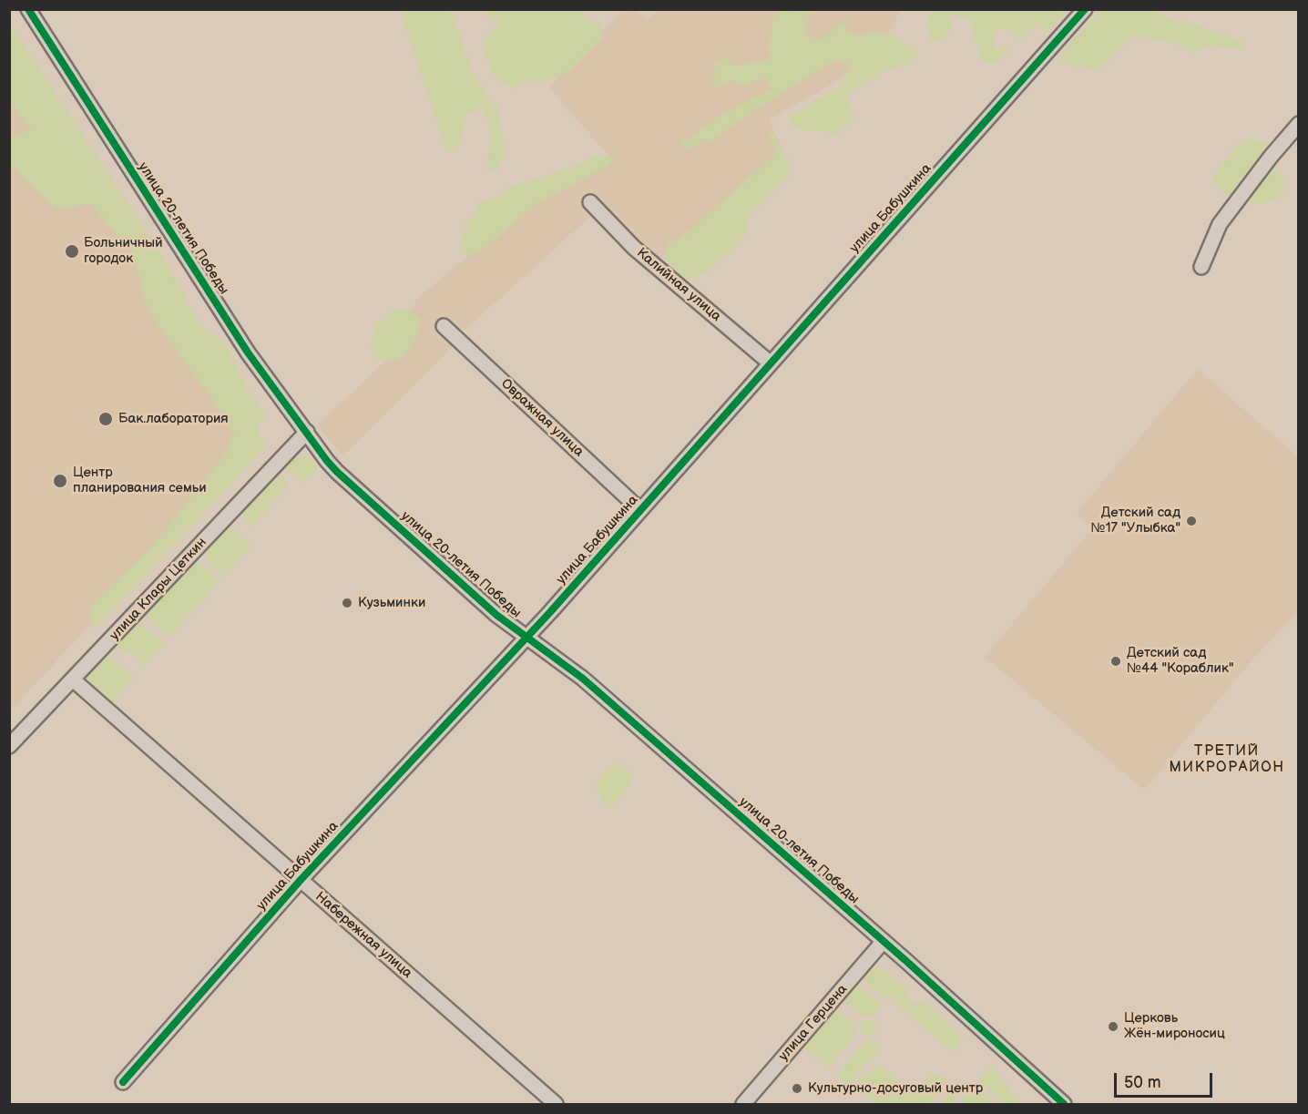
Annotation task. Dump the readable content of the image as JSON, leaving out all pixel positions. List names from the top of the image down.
{
  "streets": {
    "street": [
      "улица Бабушкина",
      "улица 20-летия Победы",
      "Калийная улица",
      "Овражная улица",
      "улица Клары Цеткин",
      "Набережная улица",
      "улица Герцена"
    ]
  },
  "crossings": [
    ["улица Бабушкина", "улица 20-летия Победы"],
    ["улица Бабушкина", "Калийная улица"],
    ["улица Бабушкина", "Овражная улица"],
    ["улица Бабушкина", "Набережная улица"],
    ["улица 20-летия Победы", "улица Клары Цеткин"],
    ["улица 20-летия Победы", "улица Герцена"],
    ["улица Клары Цеткин", "Набережная улица"]
  ],
  "districts": ["ТРЕТИЙ МИКРОРАЙОН"],
  "places": [
    "Больничный городок",
    "Бак.лаборатория",
    "Центр планирования семьи",
    "Детский сад №17 \"Улыбка\"",
    "Кузьминки",
    "Детский сад №44 \"Кораблик\"",
    "Церковь Жён-мироносиц",
    "Культурно-досуговый центр"
  ],
  "scale_bar": "50 m"
}
